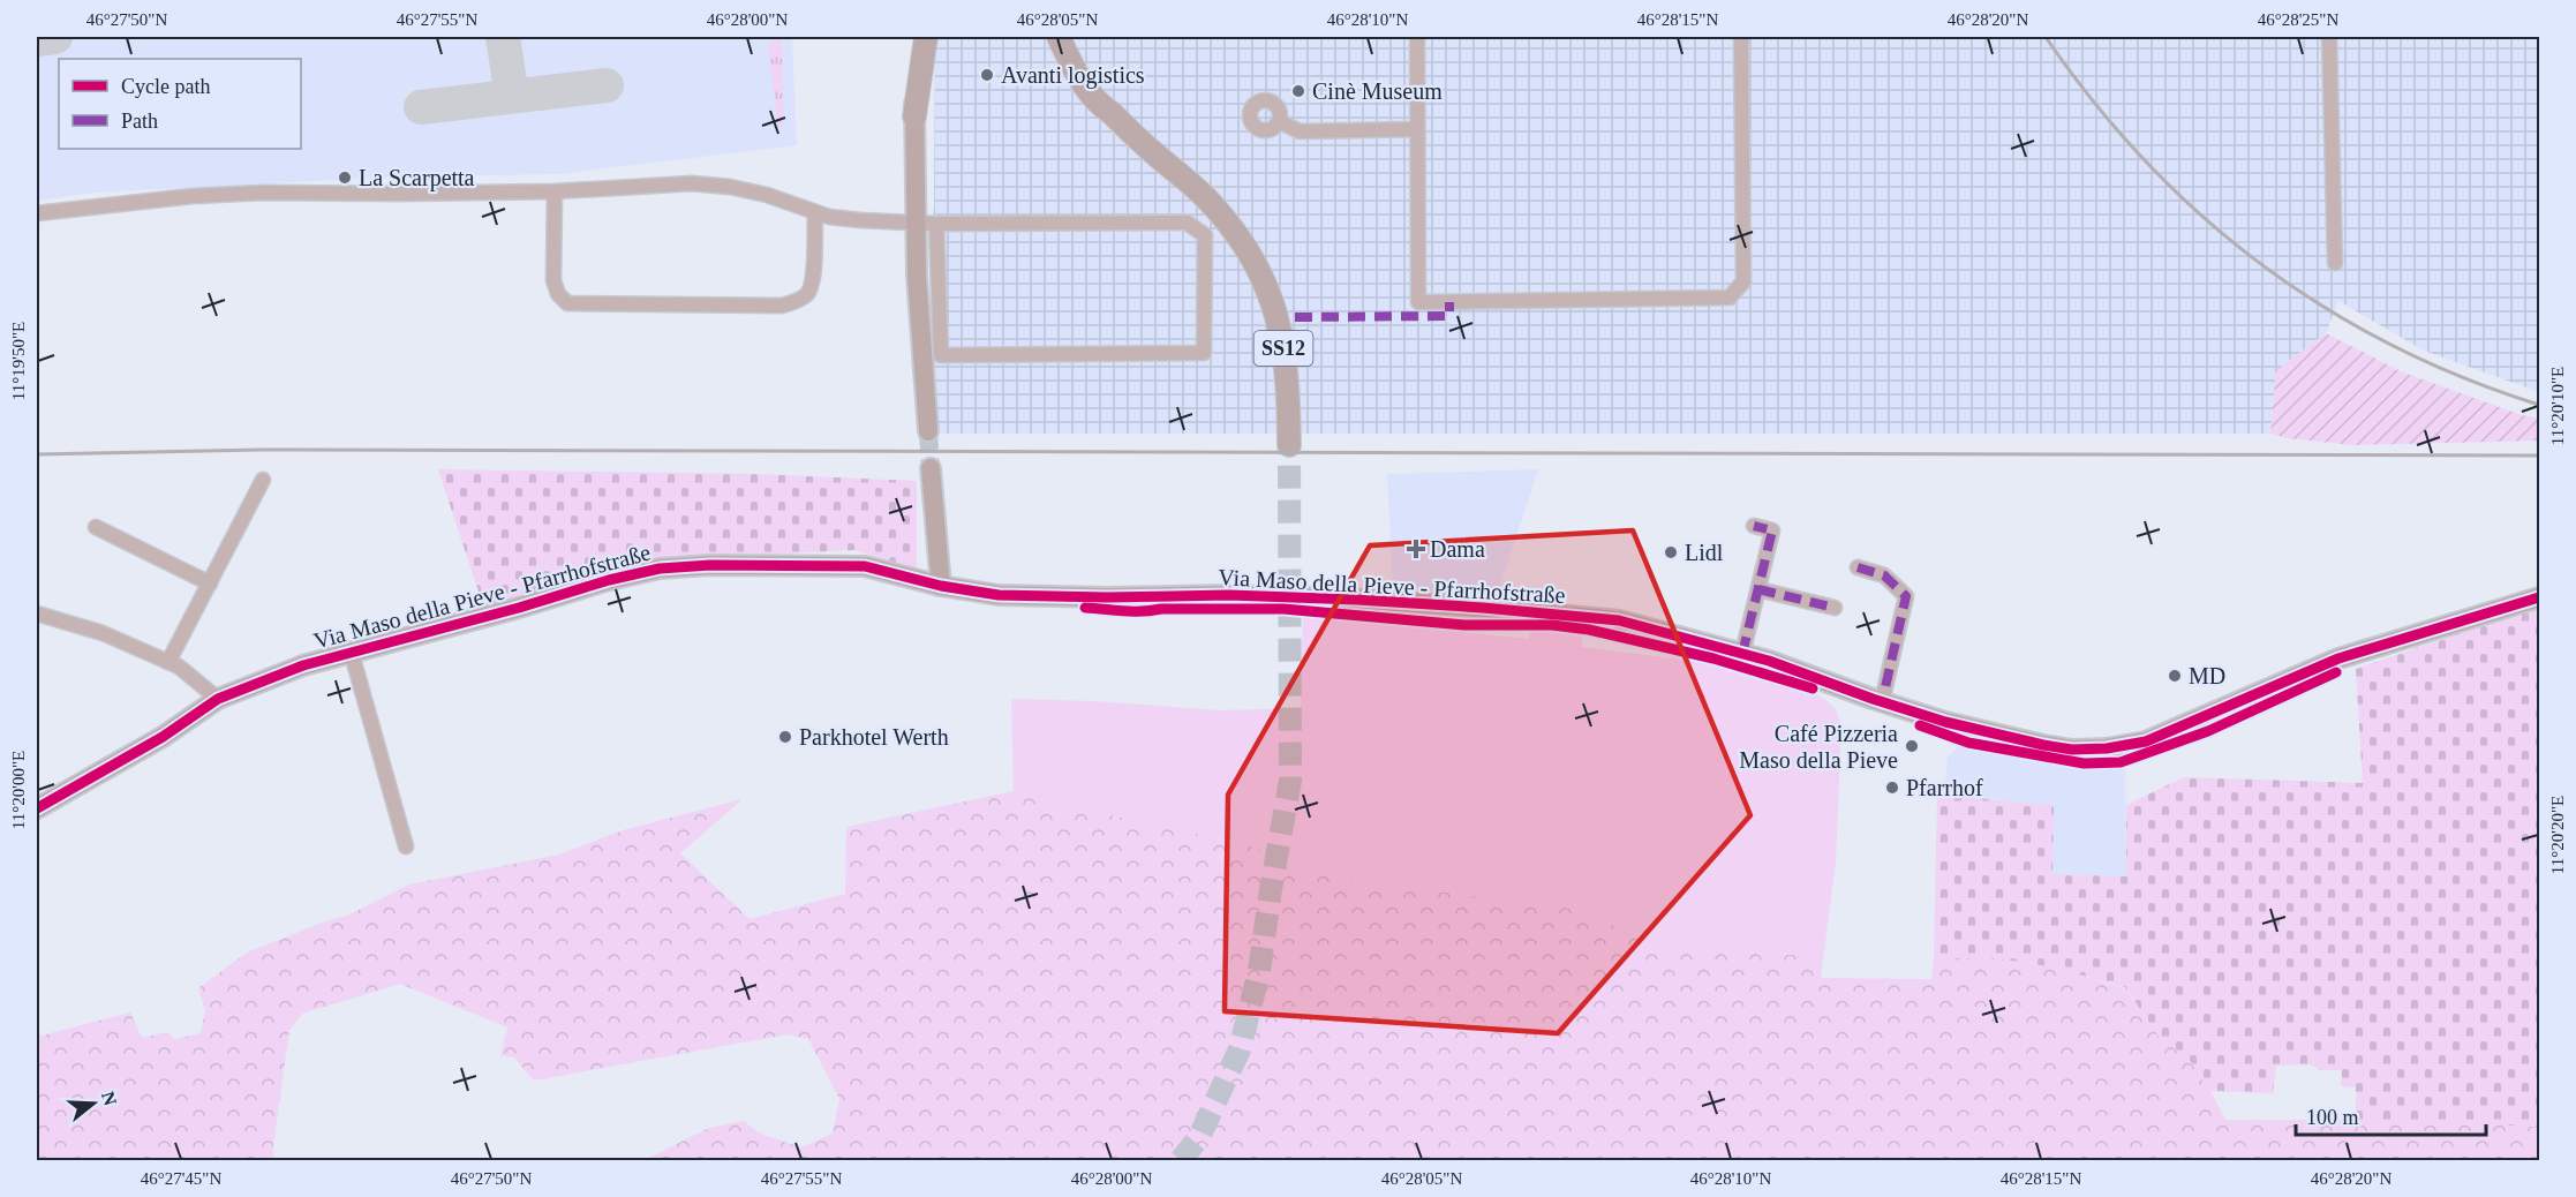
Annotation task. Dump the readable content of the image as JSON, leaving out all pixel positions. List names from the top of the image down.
{
  "streets": {
    "main road": ["SS12"],
    "street": ["Via Maso della Pieve - Pfarrhofstraße"]
  },
  "places": {
    "other": [
      "Avanti logistics",
      "Cinè Museum",
      "La Scarpetta",
      "Lidl",
      "MD",
      "Parkhotel Werth",
      "Café Pizzeria Maso della Pieve",
      "Pfarrhof"
    ],
    "health": ["Dama"]
  },
  "legend": ["Cycle path", "Path"],
  "scale_bar": "100 m",
  "north": "right",
  "coordinates": [
    "46°27'50\"N",
    "46°27'55\"N",
    "46°28'00\"N",
    "46°28'05\"N",
    "46°28'10\"N",
    "46°28'15\"N",
    "46°28'20\"N",
    "46°28'25\"N",
    "11°19'50\"E",
    "11°20'10\"E",
    "11°20'00\"E",
    "11°20'20\"E",
    "46°27'45\"N"
  ]
}
